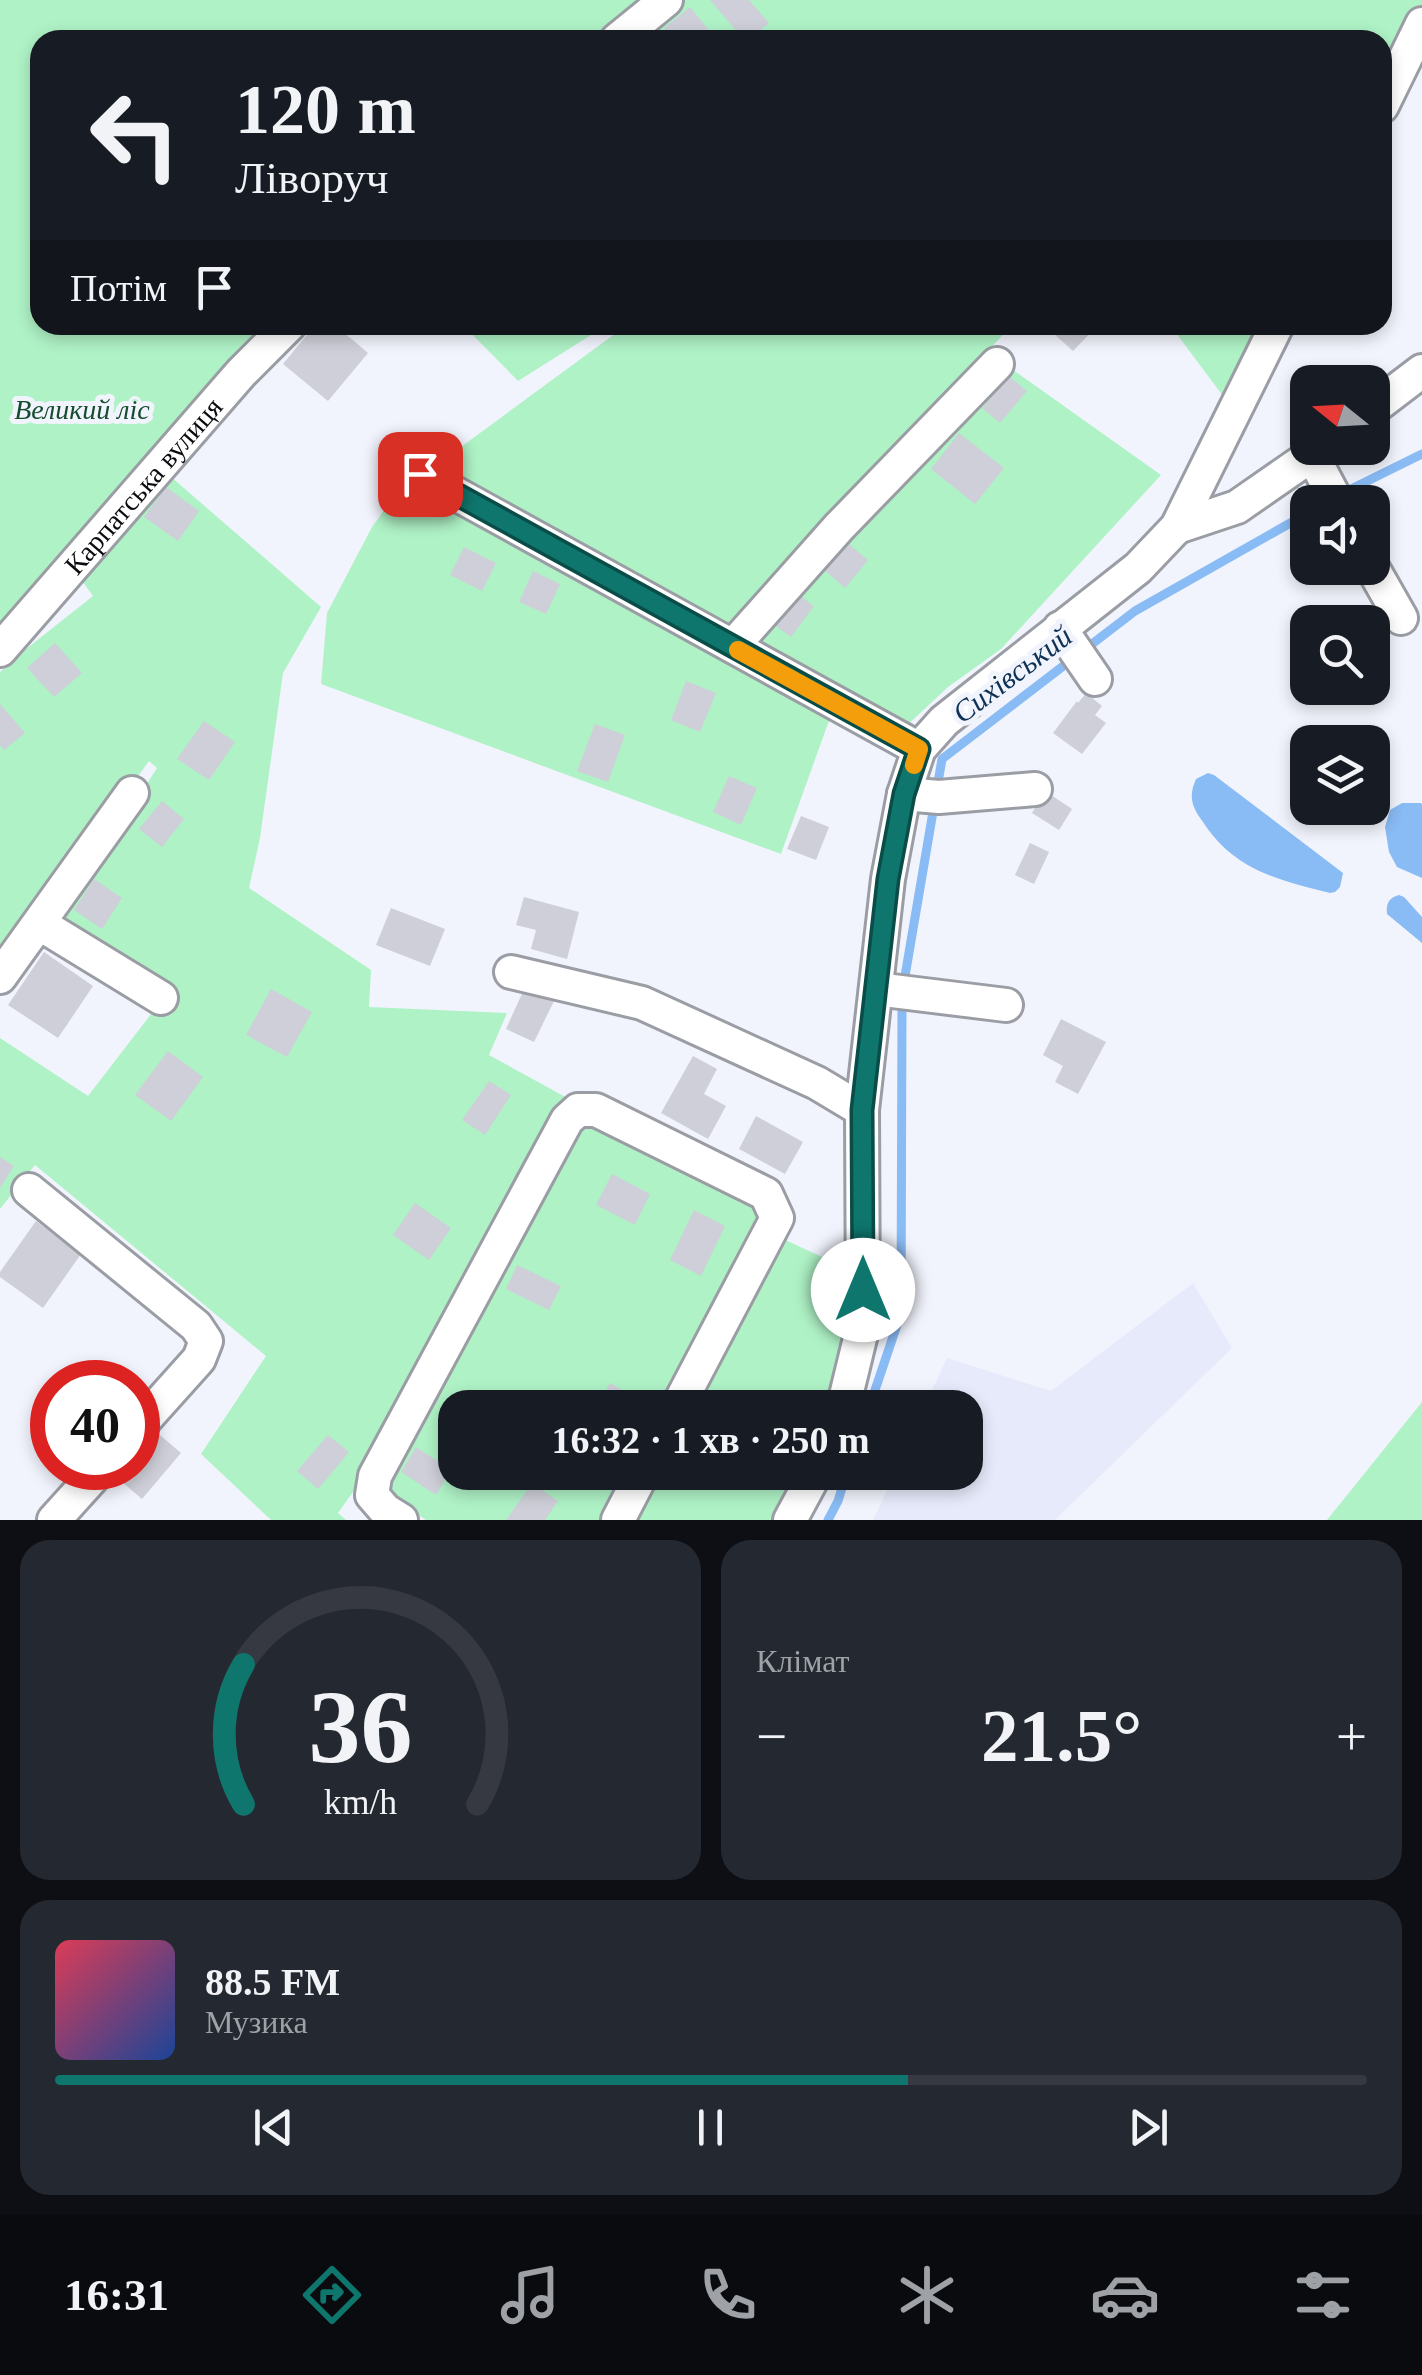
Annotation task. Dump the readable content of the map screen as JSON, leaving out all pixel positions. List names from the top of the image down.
{
  "streets": {
    "street": ["Карпатська вулиця"]
  },
  "water": ["Сихівський"],
  "parks": ["Великий ліс"],
  "north": "left",
  "page": {
    "turn": ["120 m", "Ліворуч"],
    "then": "Потім",
    "limit": "40",
    "trip": "16:32 · 1 хв · 250 m",
    "tile": "Клімат",
    "heat": ["−", "21.5°", "+"],
    "song": ["88.5 FM", "Музика"],
    "tabs": "16:31",
    "gauge": ["36", "km/h"]
  }
}
